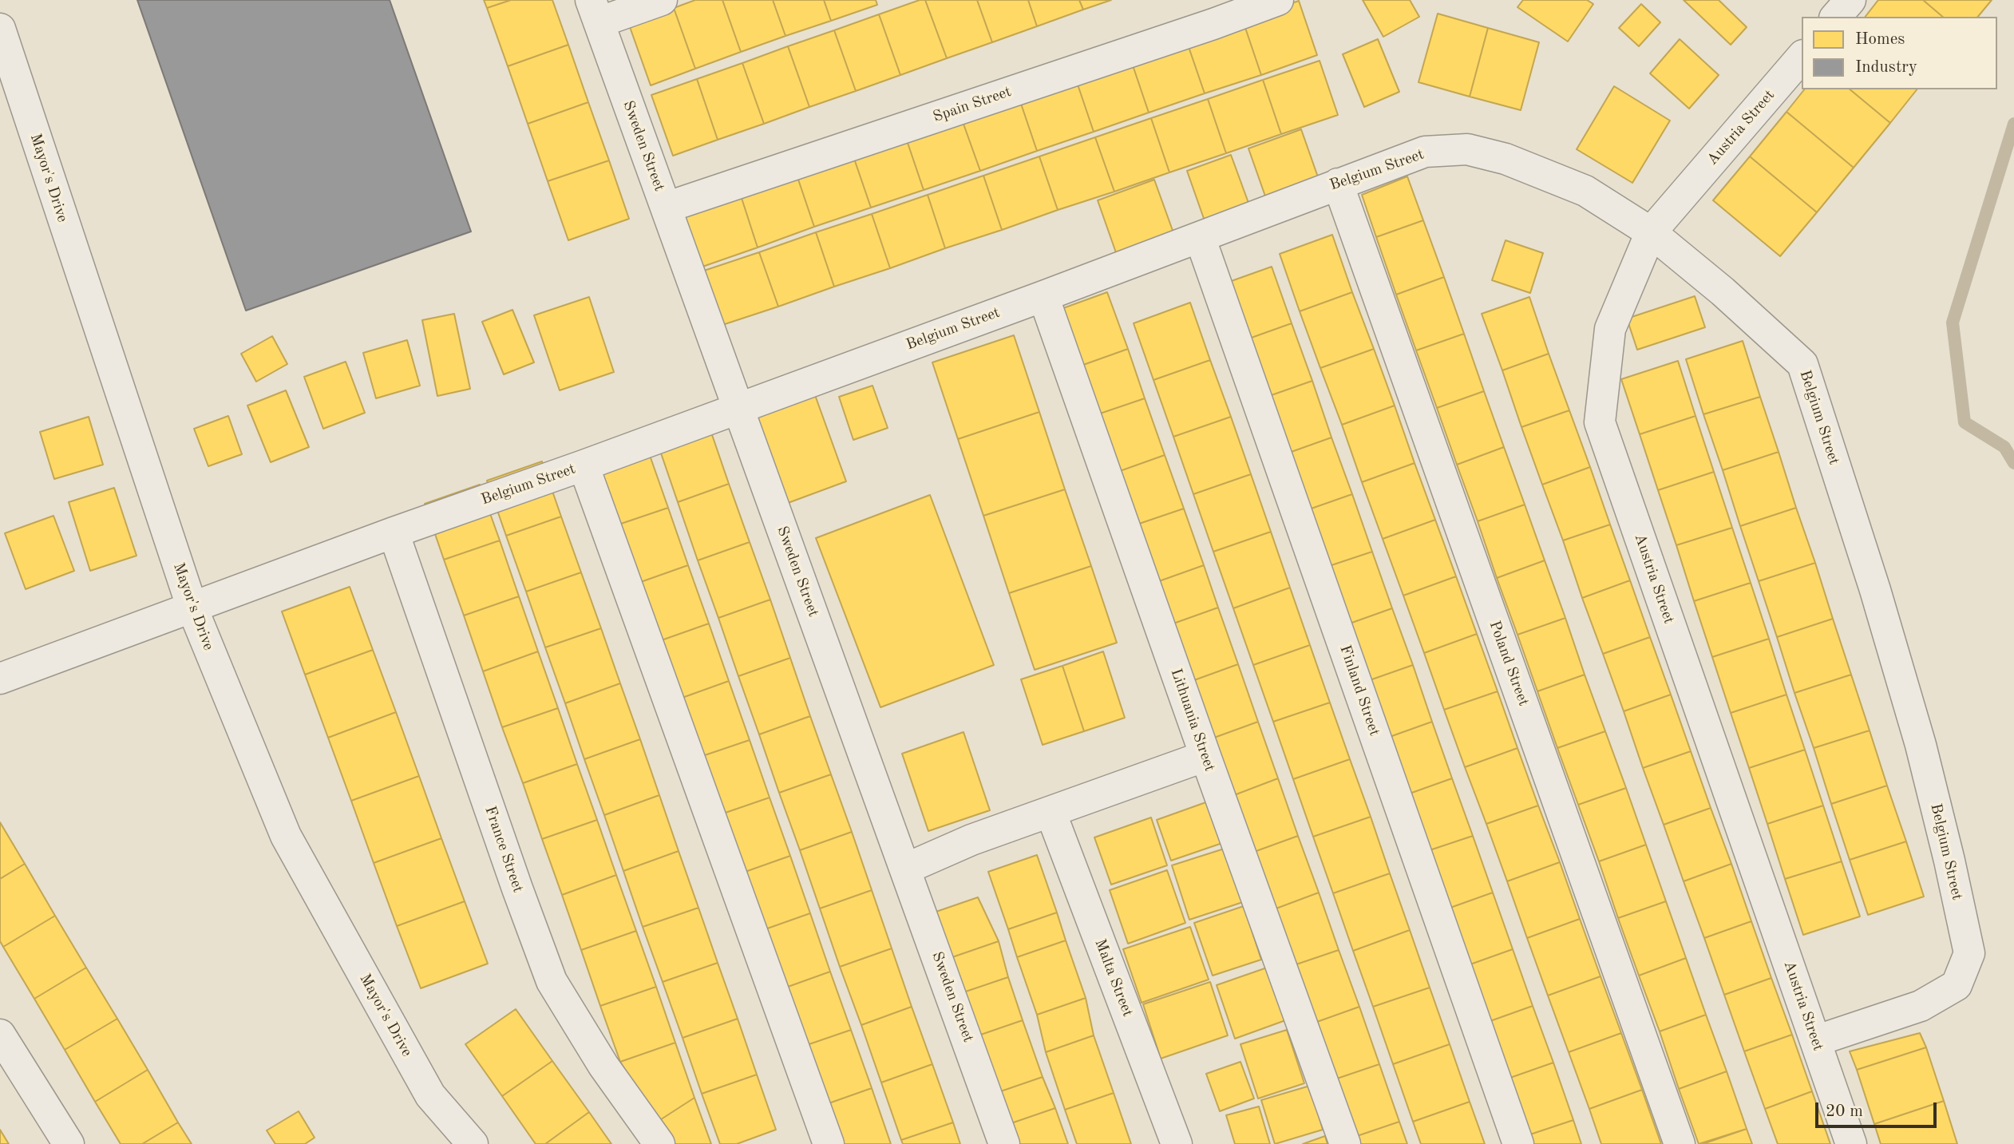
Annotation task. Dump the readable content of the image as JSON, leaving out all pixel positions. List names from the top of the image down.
{
  "streets": {
    "street": [
      "Spain Street",
      "Austria Street",
      "Sweden Street",
      "Belgium Street",
      "Mayor's Drive",
      "Poland Street",
      "Finland Street",
      "Lithuania Street",
      "France Street",
      "Malta Street"
    ]
  },
  "crossings": [
    ["Spain Street", "Sweden Street"],
    ["Austria Street", "Belgium Street"],
    ["Sweden Street", "Belgium Street"],
    ["Belgium Street", "Mayor's Drive"],
    ["Belgium Street", "Poland Street"],
    ["Belgium Street", "Finland Street"],
    ["Belgium Street", "Lithuania Street"],
    ["Belgium Street", "France Street"]
  ],
  "legend": ["Homes", "Industry"],
  "scale_bar": "20 m"
}
